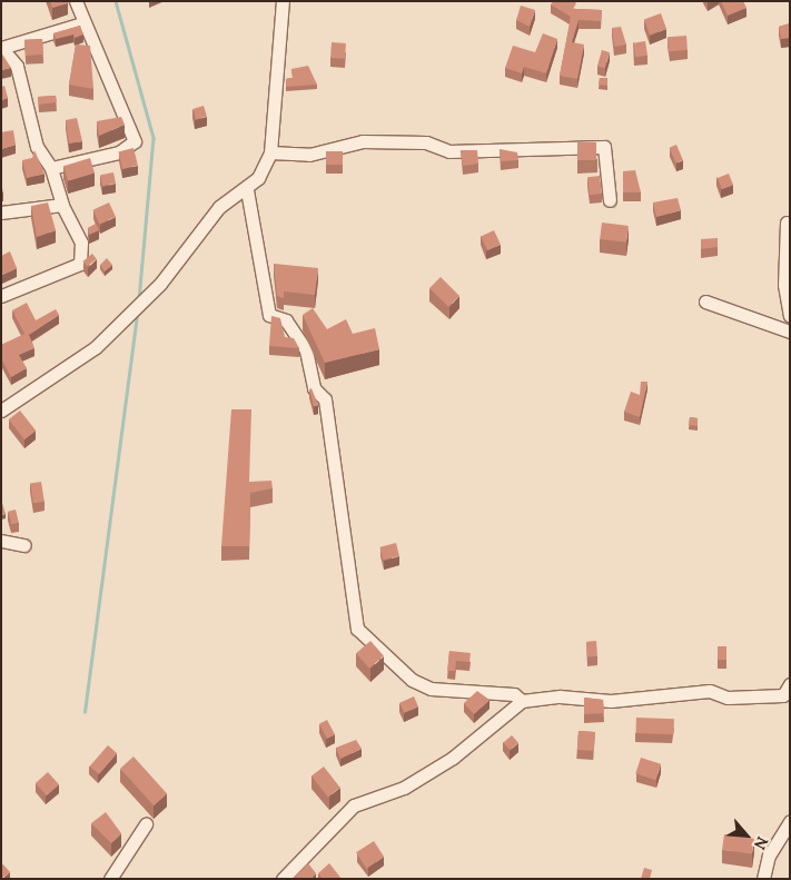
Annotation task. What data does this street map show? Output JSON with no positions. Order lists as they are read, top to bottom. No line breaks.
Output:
{"north":"bottom right"}
